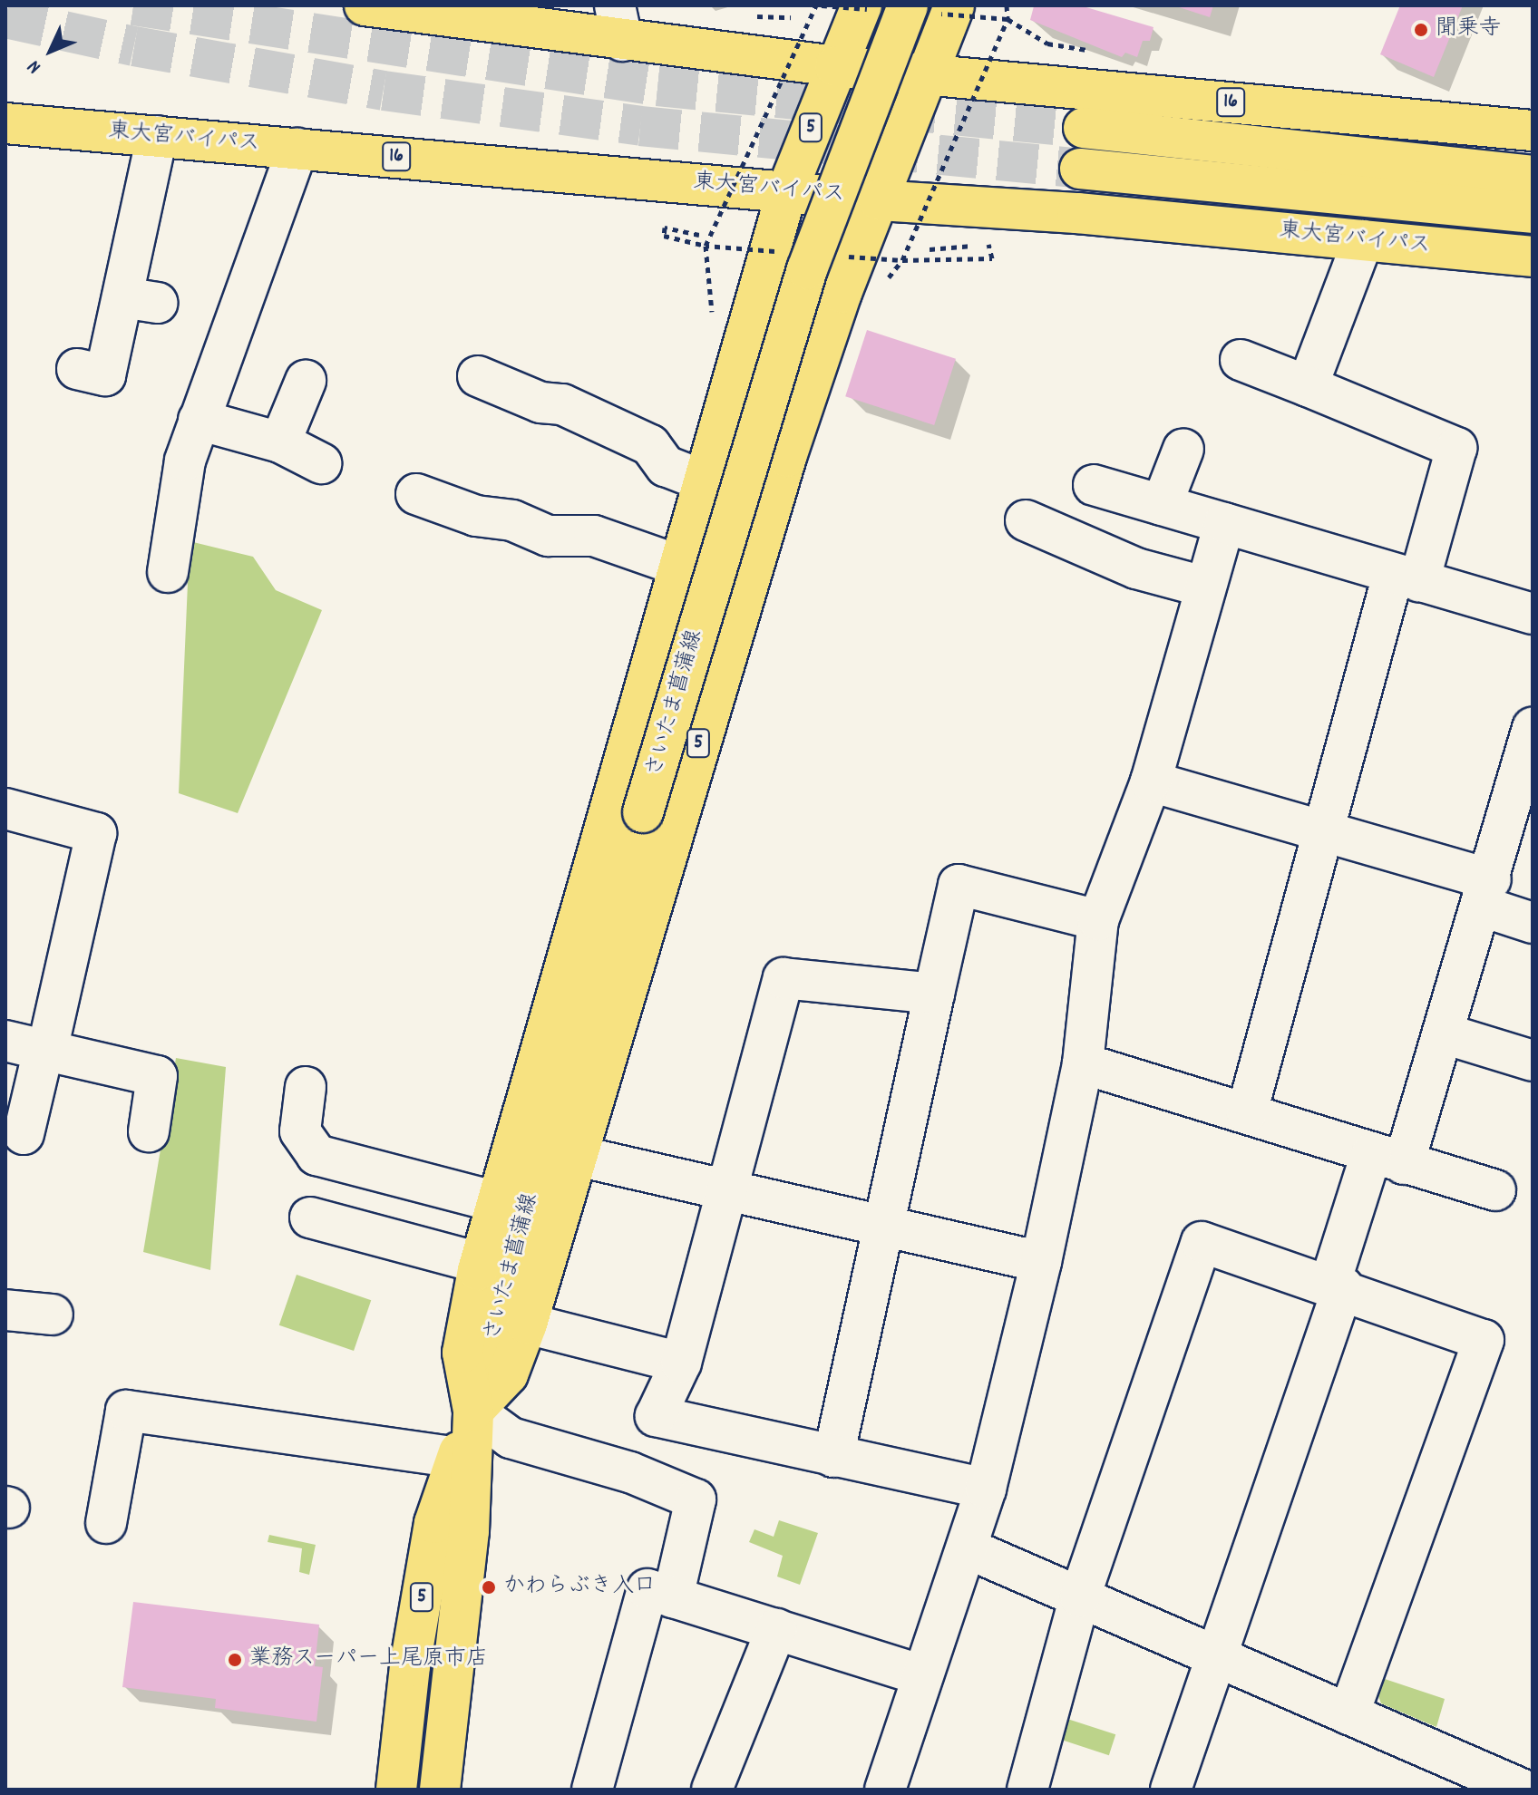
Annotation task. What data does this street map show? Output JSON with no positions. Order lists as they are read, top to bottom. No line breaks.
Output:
{"streets":{"main road":["16","5","東大宮バイパス","さいたま菖蒲線"]},"crossings":[["16","5"],["5","東大宮バイパス"],["5","さいたま菖蒲線"]],"places":["聞乗寺","かわらぶき入口","業務スーパー上尾原市店"],"north":"bottom left"}
